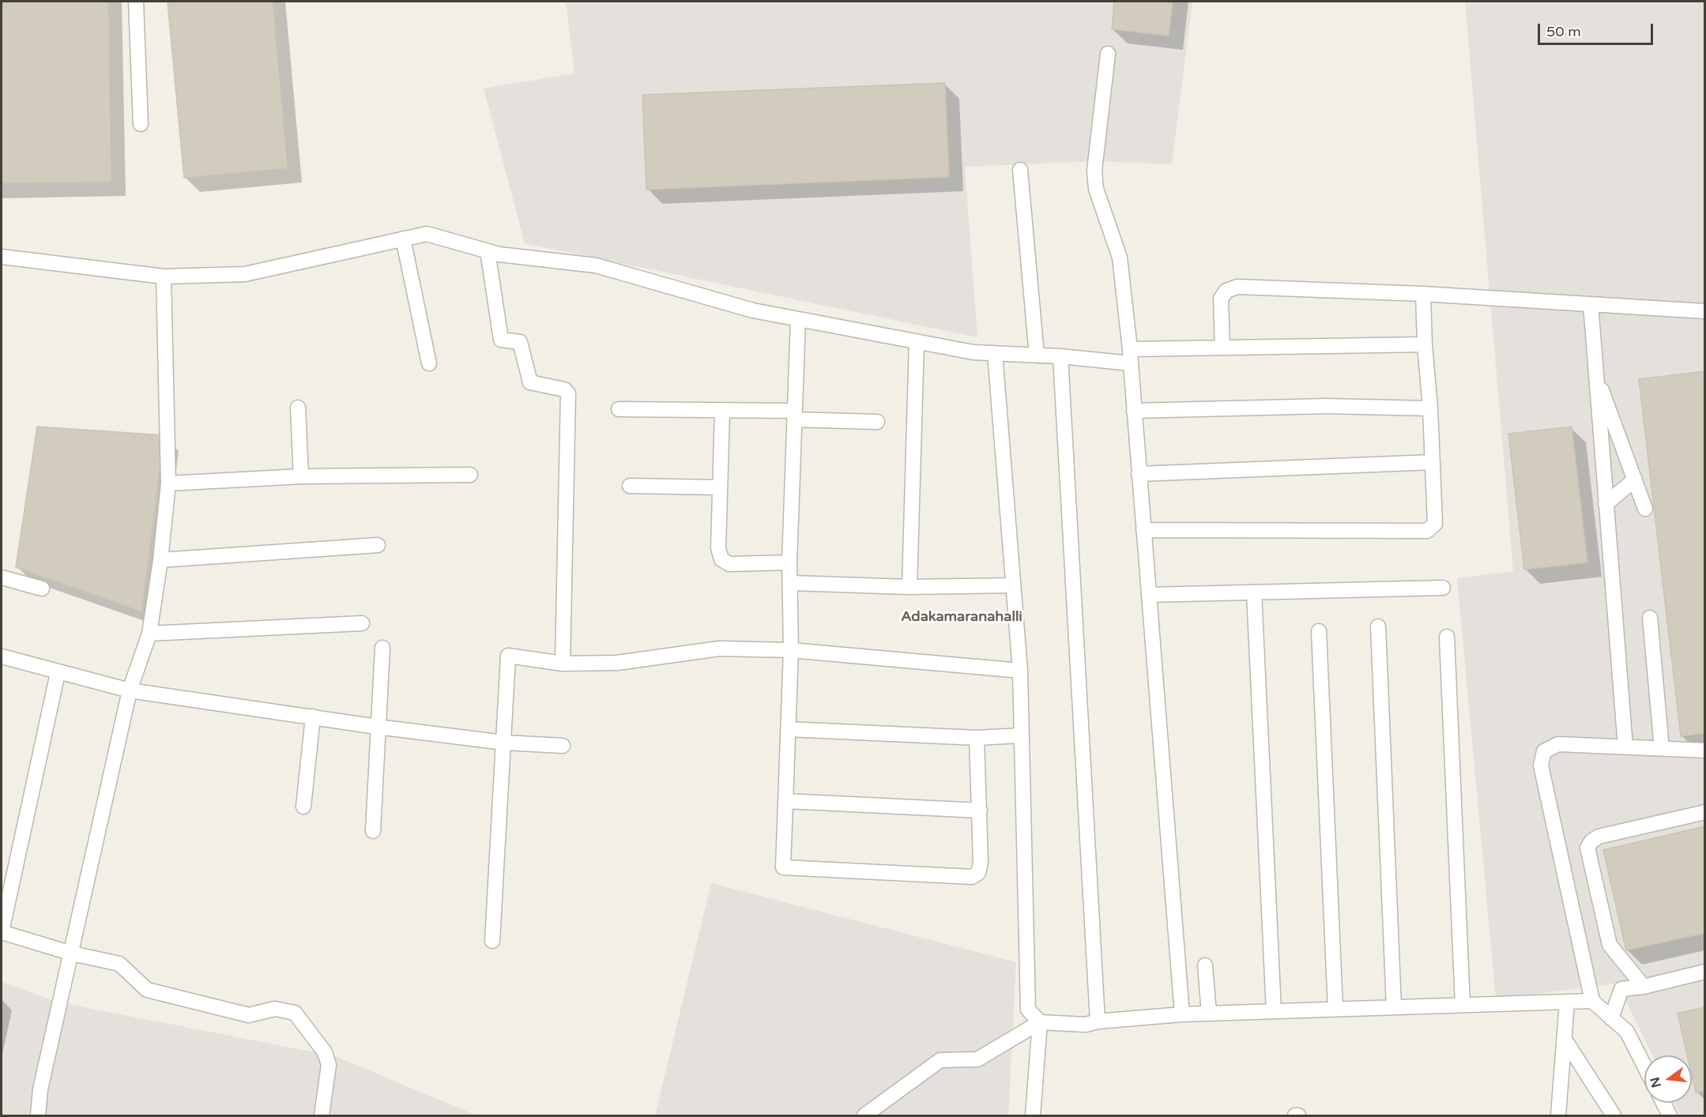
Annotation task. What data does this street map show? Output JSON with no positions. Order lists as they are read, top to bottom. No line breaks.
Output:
{"districts":["Adakamaranahalli"],"scale_bar":"50 m","north":"left"}
